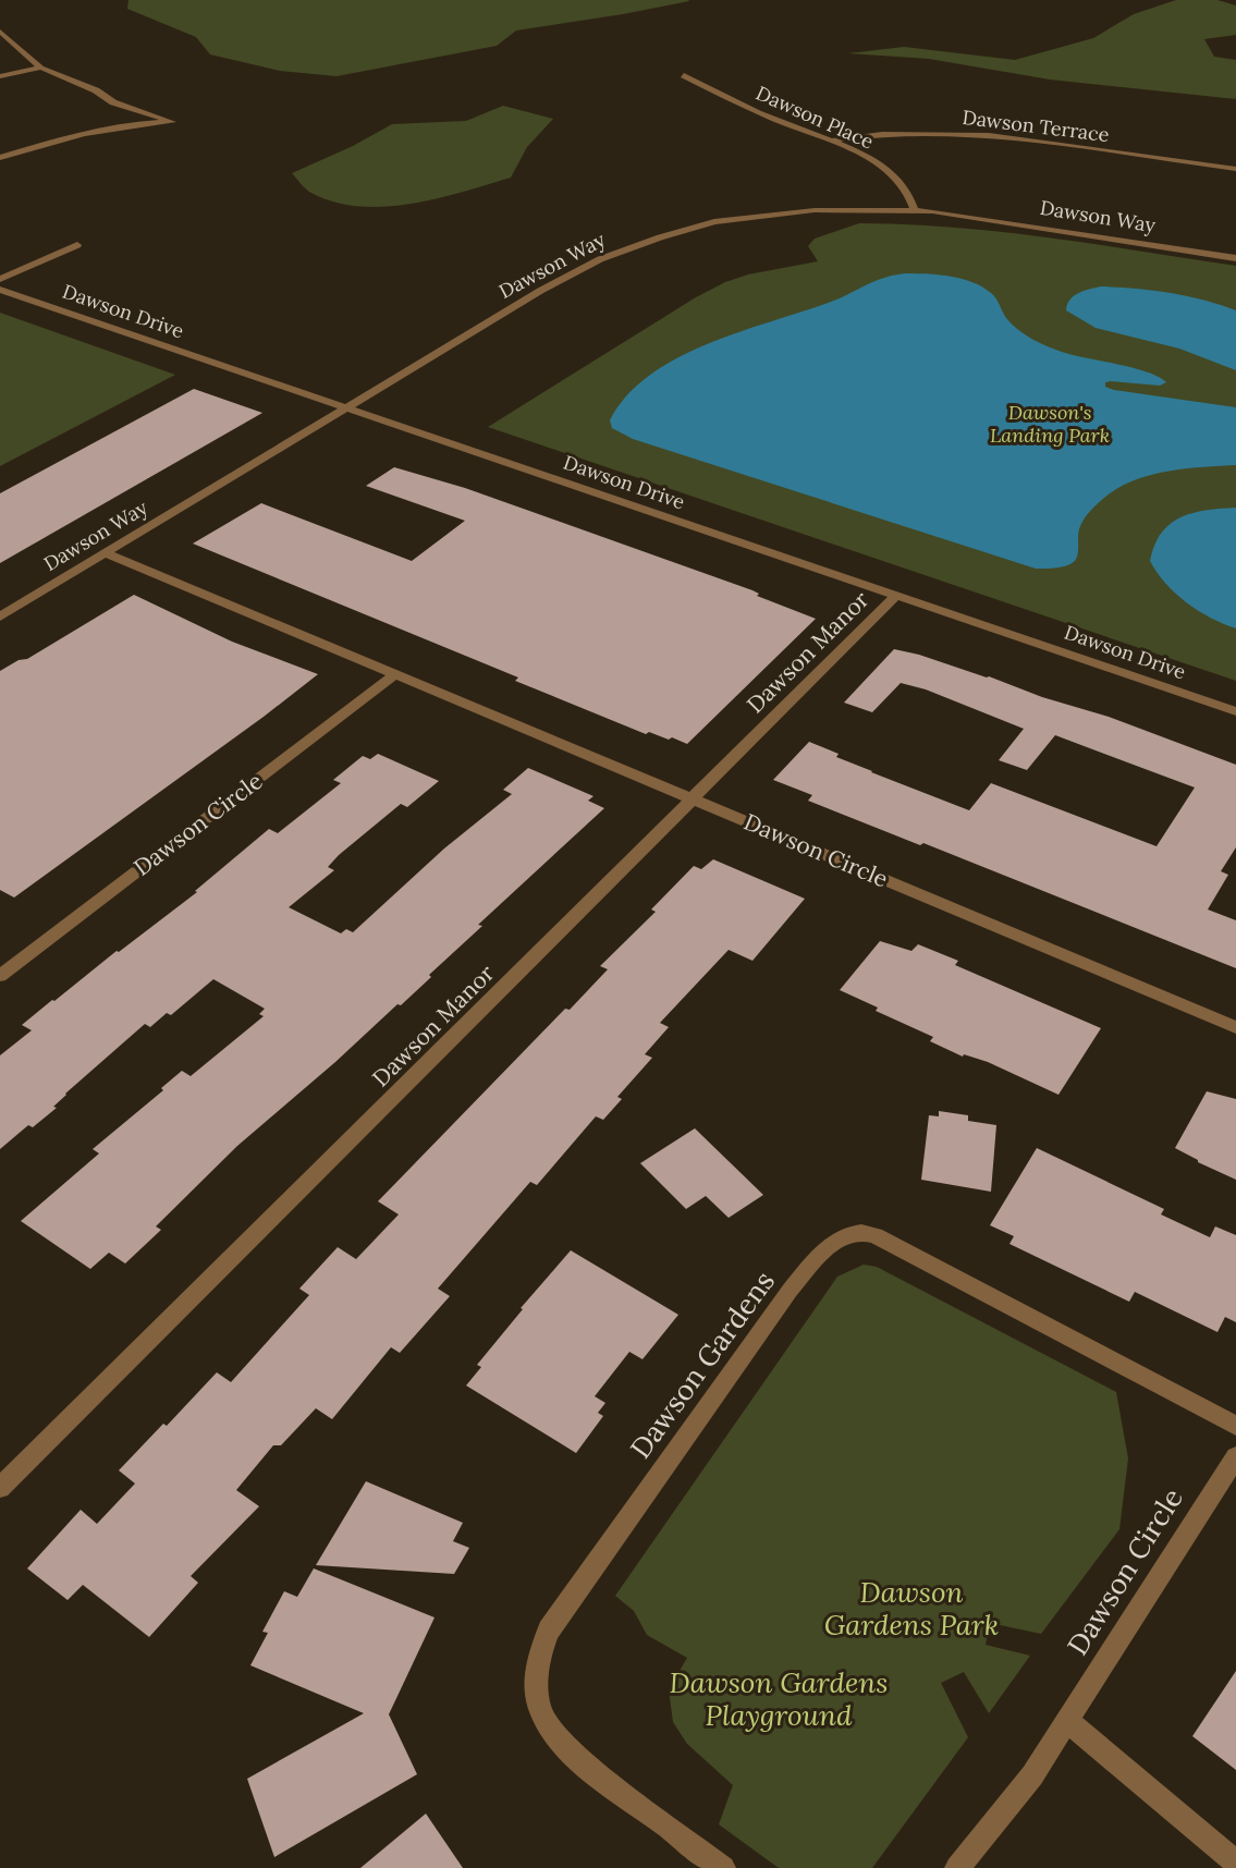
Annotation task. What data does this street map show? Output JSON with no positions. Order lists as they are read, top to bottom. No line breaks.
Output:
{"streets":{"street":["Dawson Place","Dawson Terrace","Dawson Way","Dawson Drive","Dawson Manor","Dawson Circle","Dawson Gardens"]},"crossings":[["Dawson Place","Dawson Terrace"],["Dawson Place","Dawson Way"],["Dawson Way","Dawson Drive"],["Dawson Way","Dawson Circle"],["Dawson Drive","Dawson Manor"],["Dawson Manor","Dawson Circle"]],"parks":["Dawson's Landing Park","Dawson Gardens Park","Dawson Gardens Playground"]}
